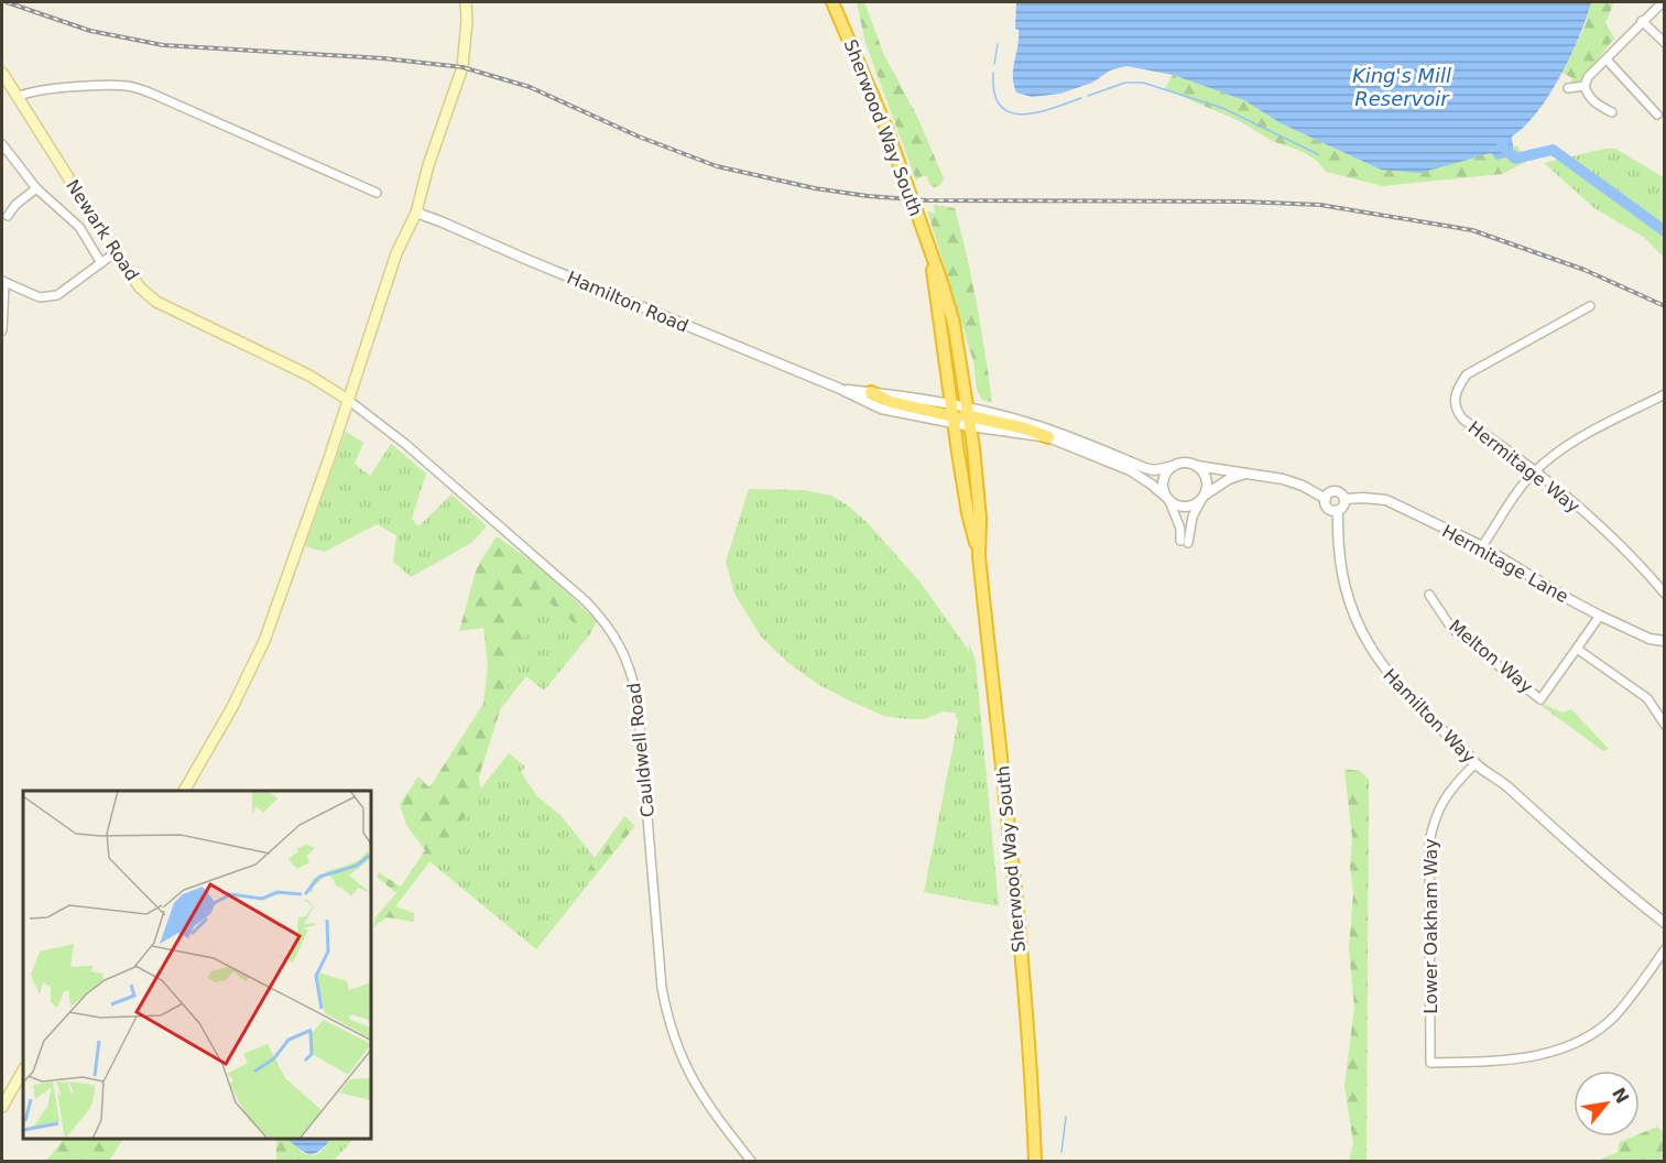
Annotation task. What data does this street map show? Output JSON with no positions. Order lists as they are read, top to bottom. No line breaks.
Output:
{"streets":{"highway":["Sherwood Way South"],"main road":["Newark Road"],"street":["Hamilton Road","Hermitage Way","Hermitage Lane","Melton Way","Hamilton Way","Cauldwell Road","Lower Oakham Way"]},"crossings":[["Sherwood Way South","Hamilton Road"],["Newark Road","Cauldwell Road"],["Hamilton Road","Hermitage Lane"],["Hamilton Road","Hamilton Way"],["Hermitage Lane","Melton Way"],["Hermitage Lane","Hamilton Way"],["Hamilton Way","Lower Oakham Way"]],"water":["King's Mill Reservoir"],"north":"top right"}
